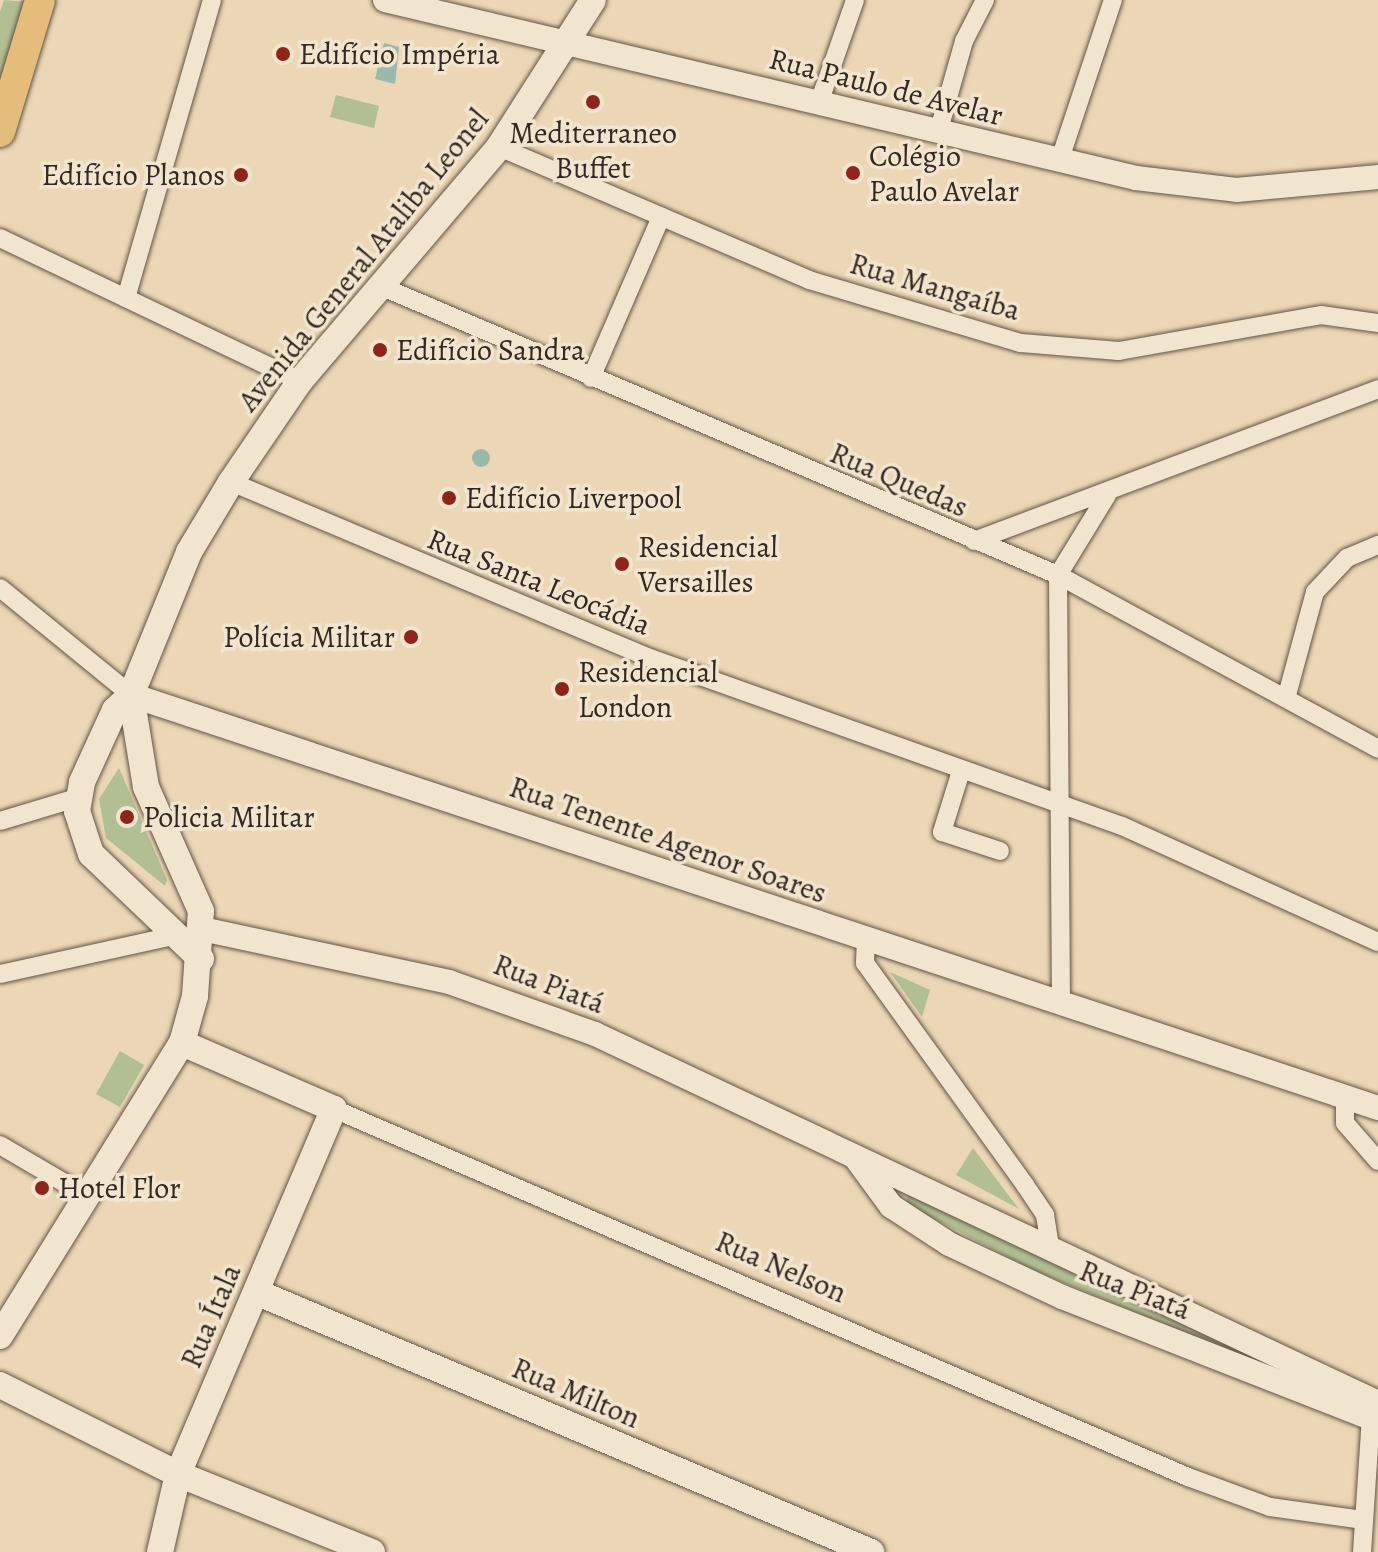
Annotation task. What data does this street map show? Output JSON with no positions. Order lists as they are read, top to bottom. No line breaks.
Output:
{"streets":{"main road":["Avenida General Ataliba Leonel","Rua Nelson","Rua Ítala","Rua Milton"],"street":["Rua Paulo de Avelar","Rua Mangaíba","Rua Quedas","Rua Santa Leocádia","Rua Tenente Agenor Soares","Rua Piatá"]},"crossings":[["Rua Paulo de Avelar","Avenida General Ataliba Leonel"],["Avenida General Ataliba Leonel","Rua Mangaíba"],["Avenida General Ataliba Leonel","Rua Quedas"],["Avenida General Ataliba Leonel","Rua Santa Leocádia"],["Avenida General Ataliba Leonel","Rua Tenente Agenor Soares"],["Avenida General Ataliba Leonel","Rua Piatá"],["Avenida General Ataliba Leonel","Rua Nelson"],["Rua Nelson","Rua Ítala"],["Rua Ítala","Rua Milton"]],"places":["Edifício Impéria","Mediterraneo Buffet","Colégio Paulo Avelar","Edifício Planos","Edifício Sandra","Edifício Liverpool","Residencial Versailles","Polícia Militar","Residencial London","Policia Militar","Hotel Flor"]}
